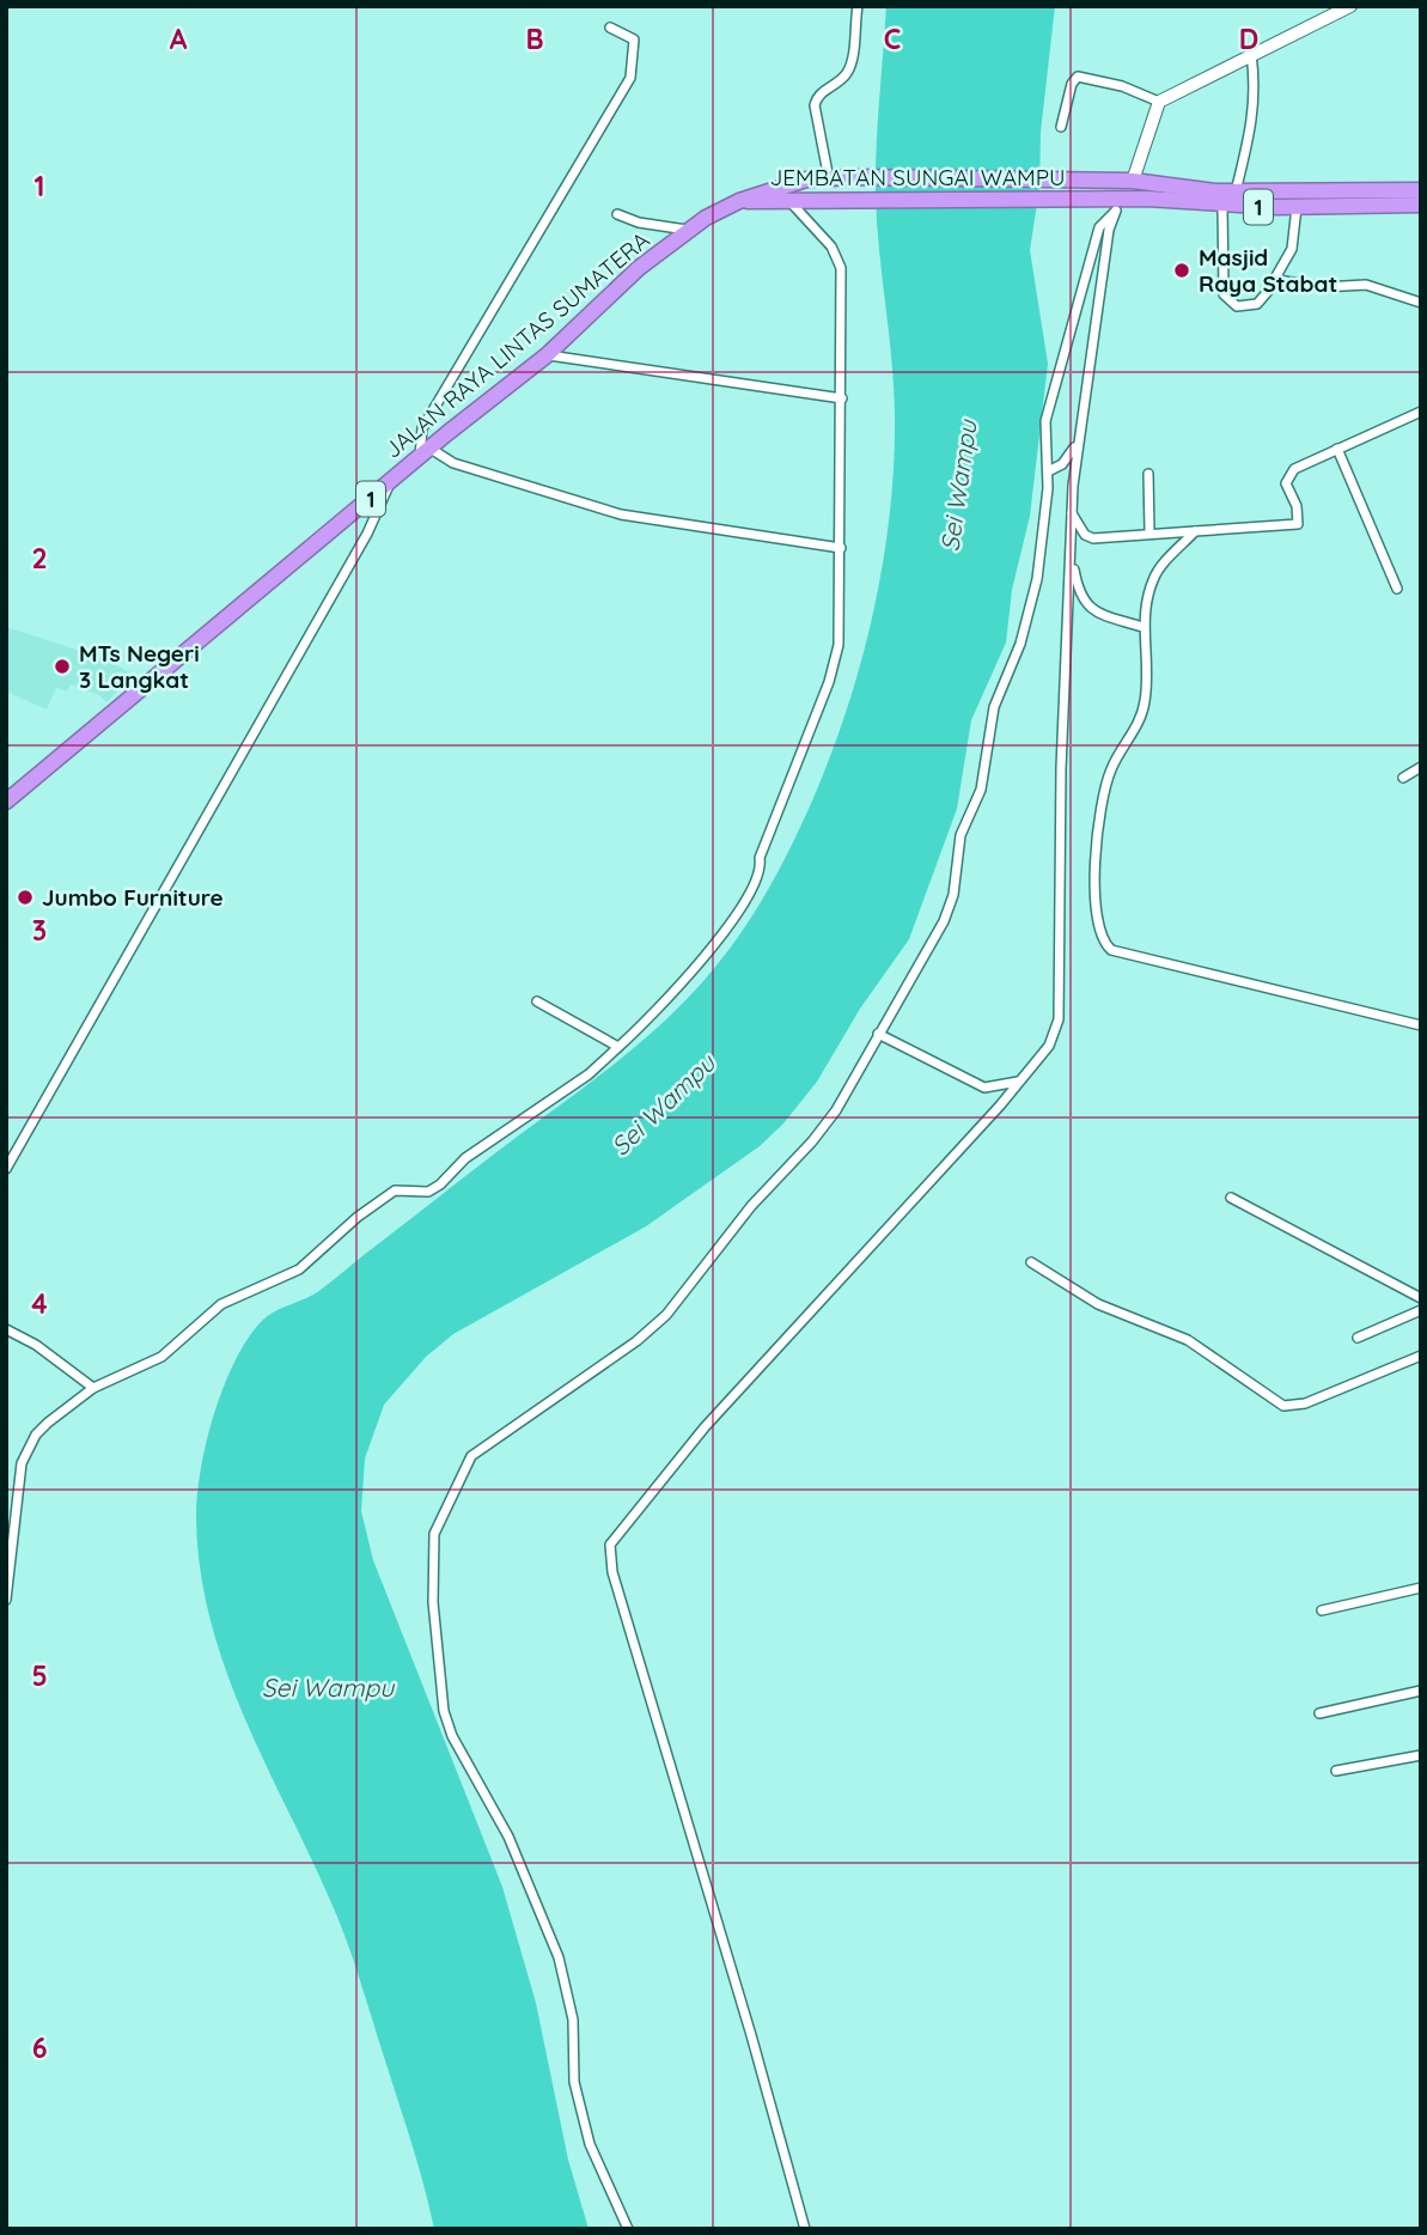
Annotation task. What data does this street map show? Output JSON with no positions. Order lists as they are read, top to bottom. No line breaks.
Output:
{"streets":{"highway":["JEMBATAN SUNGAI WAMPU","1","JALAN RAYA LINTAS SUMATERA"]},"crossings":[["JEMBATAN SUNGAI WAMPU","1"],["JEMBATAN SUNGAI WAMPU","JALAN RAYA LINTAS SUMATERA"]],"water":["Sei Wampu"],"places":["Masjid Raya Stabat","MTs Negeri 3 Langkat","Jumbo Furniture"],"grid":{"columns":["A","B","C","D"],"rows":["1","2","3","4","5","6"]}}
